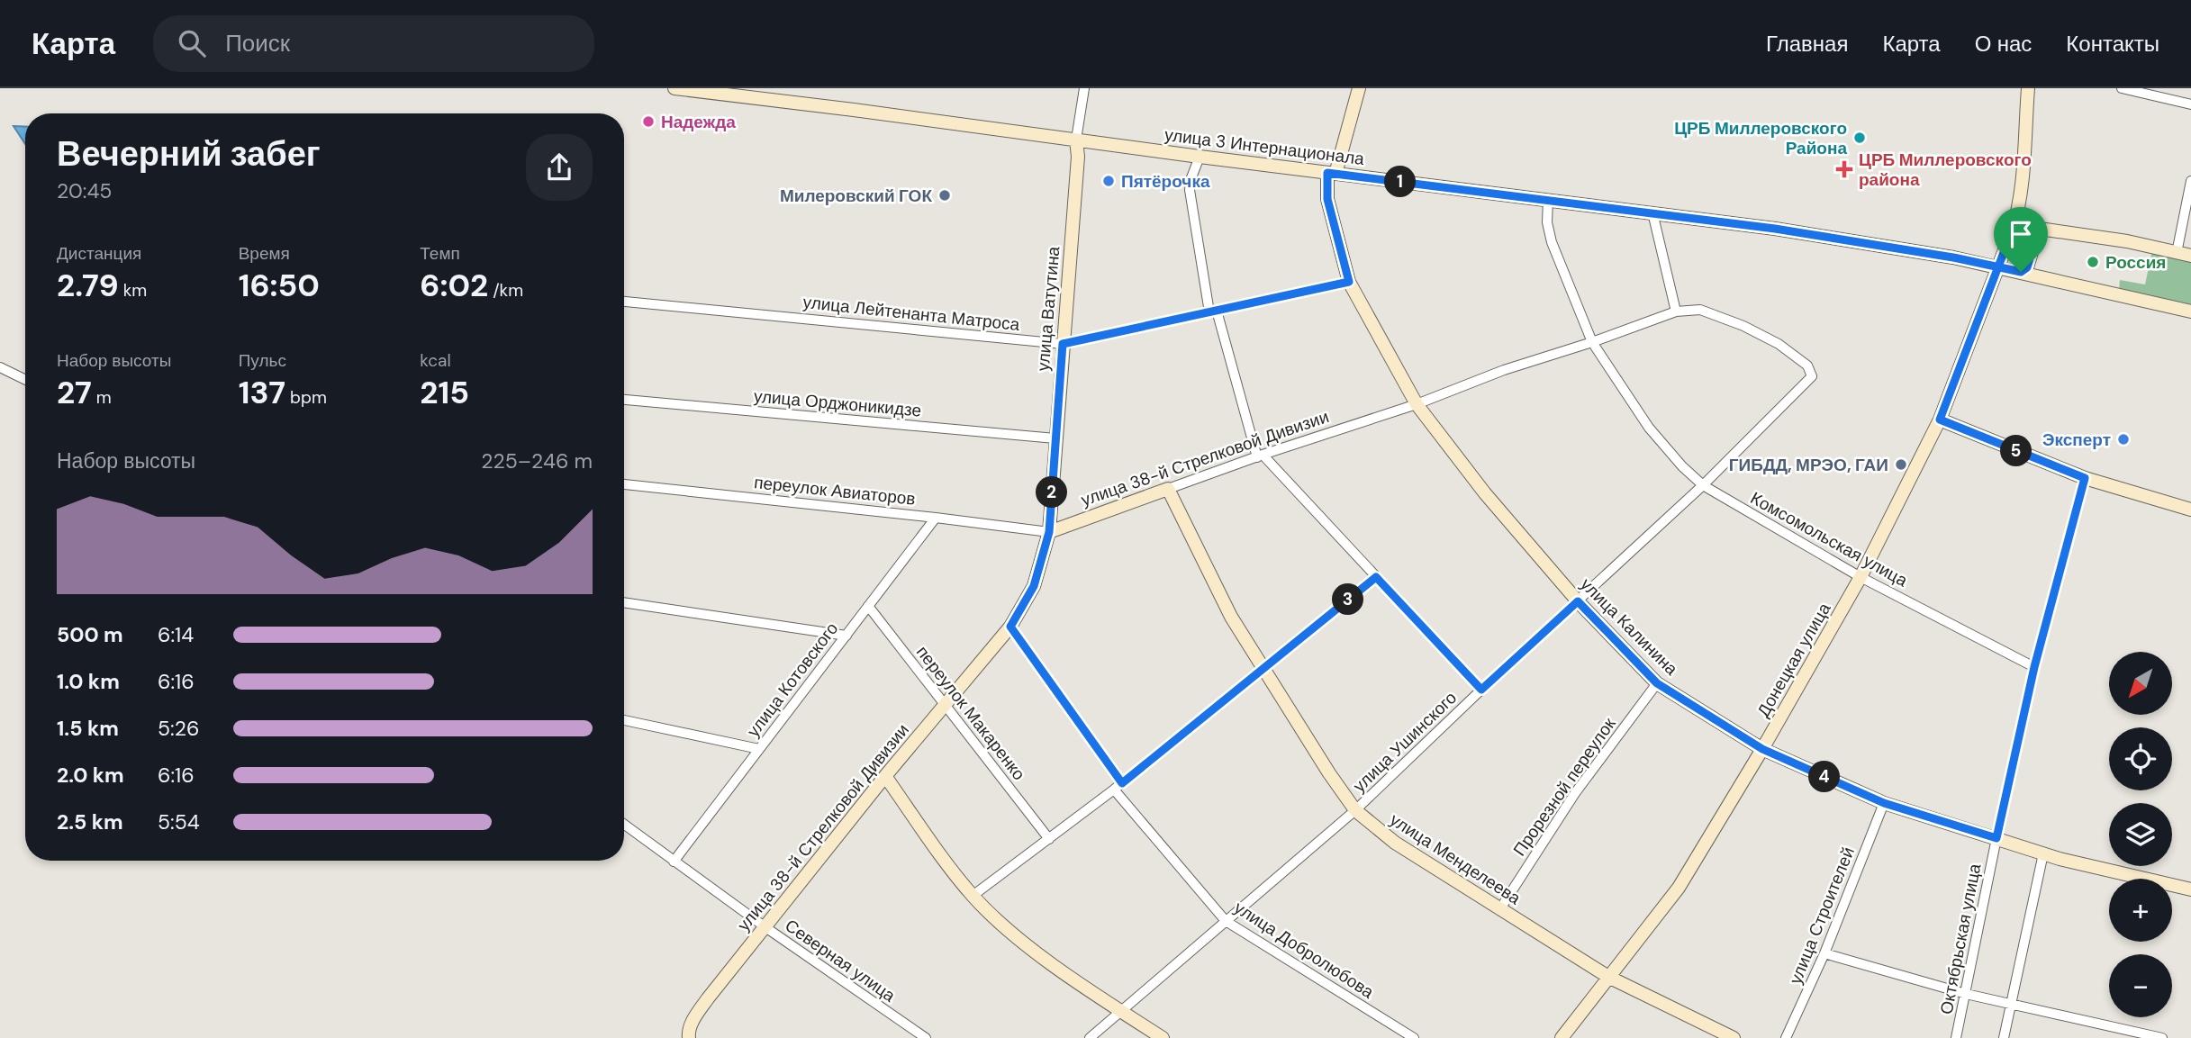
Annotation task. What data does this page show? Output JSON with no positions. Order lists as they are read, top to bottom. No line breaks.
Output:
{"streets":{"street":["улица 3 Интернационала","улица Ватутина","улица Лейтенанта Матроса","улица Орджоникидзе","улица 38-й Стрелковой Дивизии","переулок Авиаторов","Комсомольская улица","улица Калинина","Донецкая улица","улица Котовского","переулок Макаренко","улица Ушинского","Прорезной переулок","улица Менделеева","улица Строителей","Октябрьская улица","улица Добролюбова","Северная улица"]},"crossings":[["улица 3 Интернационала","улица Ватутина"],["улица 3 Интернационала","Комсомольская улица"],["улица 3 Интернационала","улица Калинина"],["улица 3 Интернационала","Донецкая улица"],["улица Ватутина","улица Лейтенанта Матроса"],["улица Ватутина","улица Орджоникидзе"],["улица Ватутина","улица 38-й Стрелковой Дивизии"],["улица Ватутина","переулок Авиаторов"],["улица Лейтенанта Матроса","улица Калинина"],["улица 38-й Стрелковой Дивизии","переулок Авиаторов"],["улица 38-й Стрелковой Дивизии","Комсомольская улица"],["улица 38-й Стрелковой Дивизии","улица Калинина"],["улица 38-й Стрелковой Дивизии","переулок Макаренко"],["улица 38-й Стрелковой Дивизии","улица Ушинского"],["улица 38-й Стрелковой Дивизии","улица Менделеева"],["улица 38-й Стрелковой Дивизии","улица Добролюбова"],["улица 38-й Стрелковой Дивизии","Северная улица"],["переулок Авиаторов","улица Котовского"],["Комсомольская улица","Донецкая улица"],["Комсомольская улица","улица Ушинского"],["Комсомольская улица","Октябрьская улица"],["улица Калинина","Донецкая улица"],["улица Калинина","улица Ушинского"],["улица Калинина","Прорезной переулок"],["улица Калинина","улица Строителей"],["улица Калинина","Октябрьская улица"],["Донецкая улица","улица Менделеева"],["улица Котовского","переулок Макаренко"],["улица Котовского","Северная улица"],["улица Ушинского","улица Менделеева"],["улица Ушинского","улица Добролюбова"],["Прорезной переулок","улица Менделеева"]],"places":{"other":["Надежда","ЦРБ Миллеровского Района","Пятёрочка","Милеровский ГОК","Россия","Эксперт","ГИБДД, МРЭО, ГАИ"],"health":["ЦРБ Миллеровского района"]},"north":"bottom left","page":{"header":"Карта","search":"Поиск","nav":["Главная","Карта","О нас","Контакты"],"heading":["Вечерний забег","20:45"],"pins":["1","5","2","3","4"],"stats":[["Дистанция","2.79 km"],["Время","16:50"],["Темп","6:02 /km"],["Набор высоты","27 m"],["Пульс","137 bpm"],["kcal","215"]],"chart":["Набор высоты","225–246 m"],"list":[{"name":"500 m","note":"6:14"},{"name":"1.0 km","note":"6:16"},{"name":"1.5 km","note":"5:26"},{"name":"2.0 km","note":"6:16"},{"name":"2.5 km","note":"5:54"}],"map_buttons":["+","−"]}}
